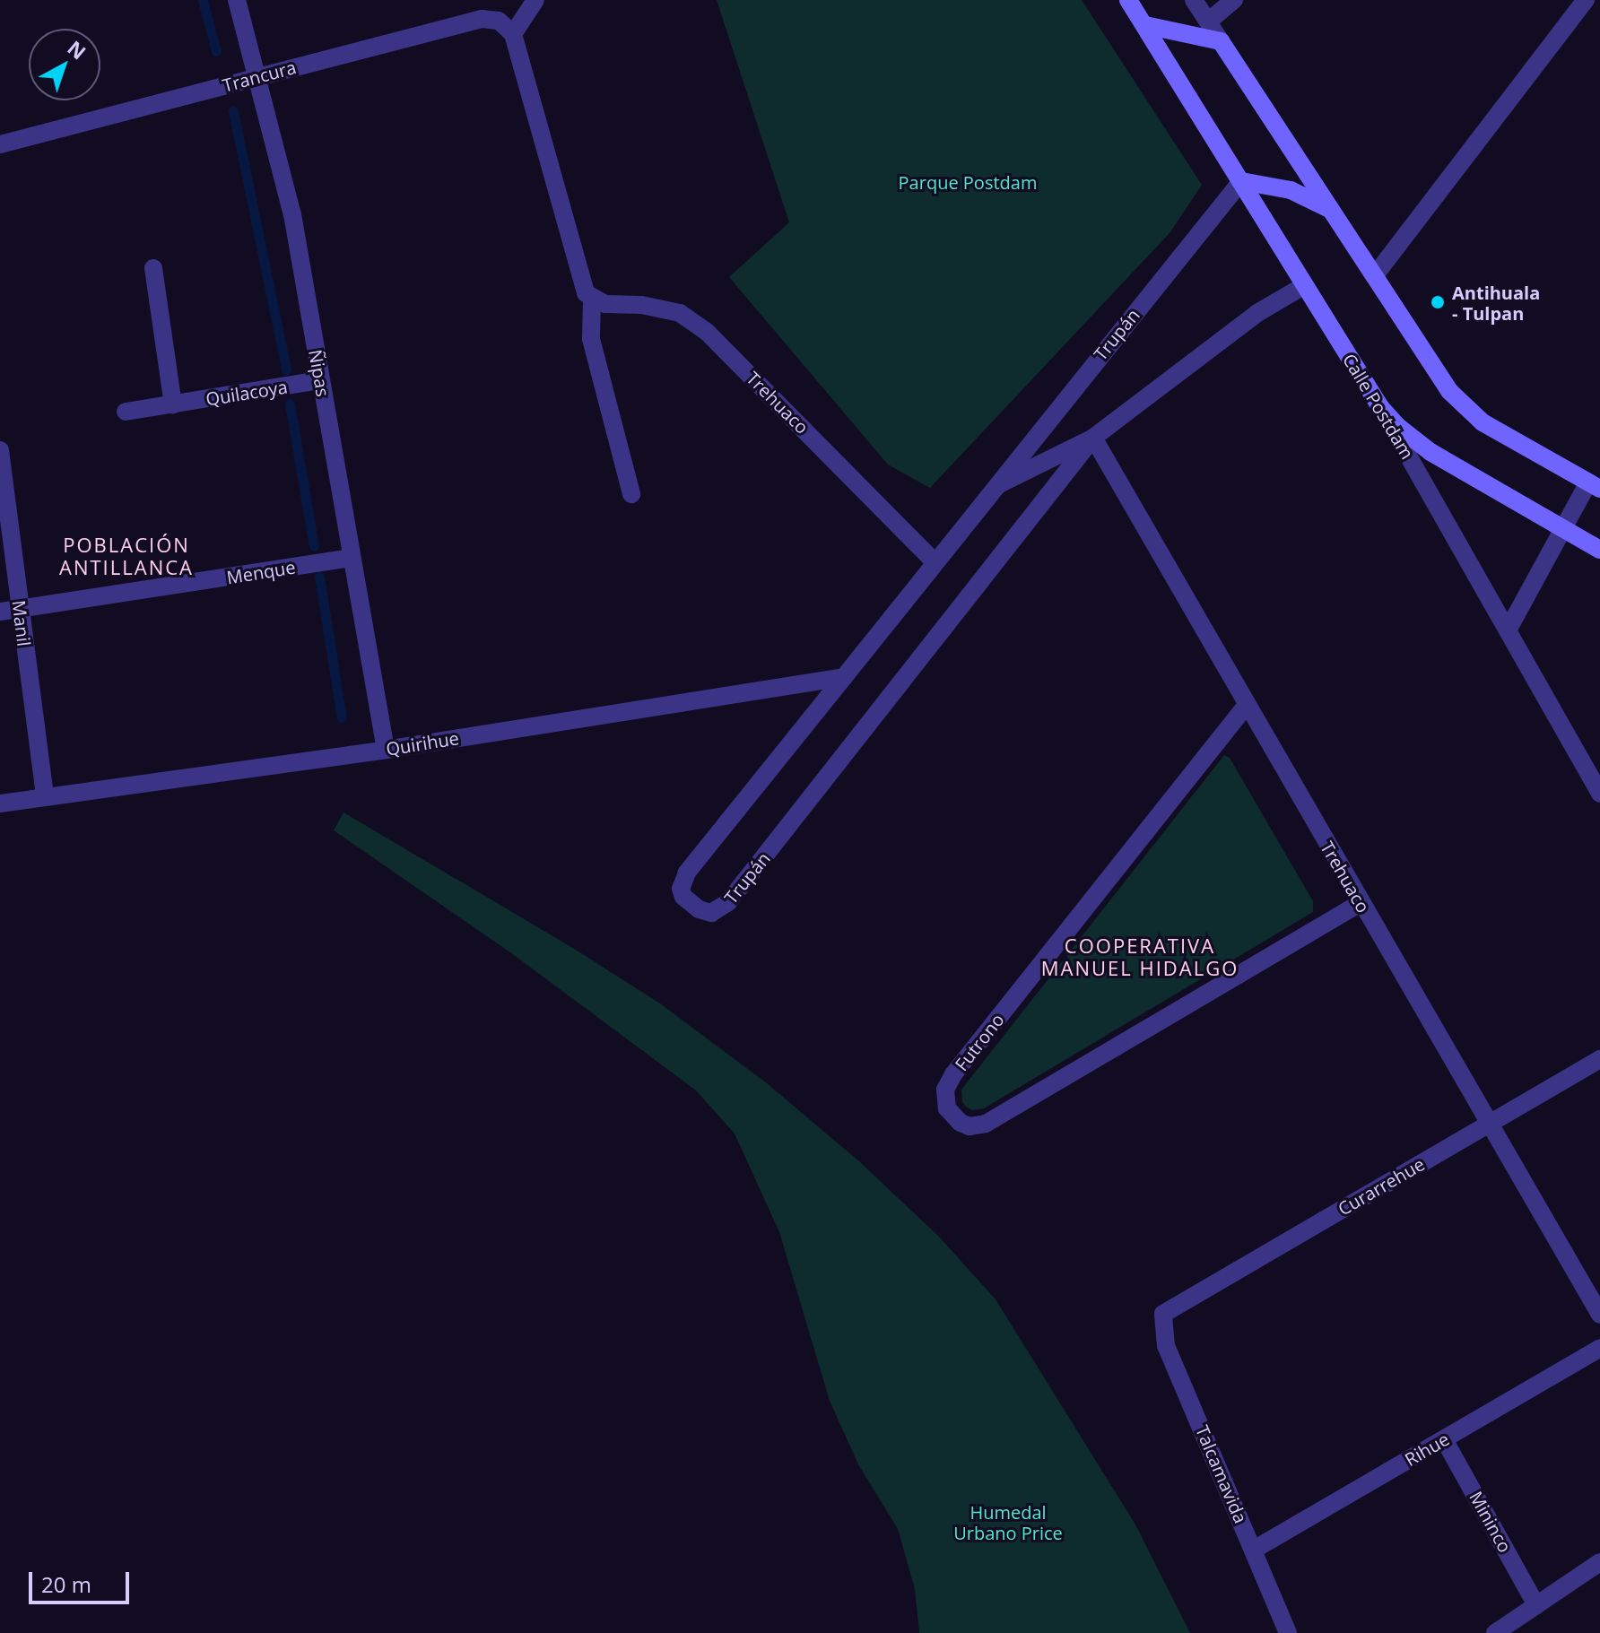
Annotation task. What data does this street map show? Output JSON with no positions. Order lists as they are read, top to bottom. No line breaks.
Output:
{"streets":{"main road":["Calle Postdam"],"street":["Trancura","Trupán","Ñipas","Quilacoya","Trehuaco","Menque","Manil","Quirihue","Futrono","Curarrehue","Rihue","Talcamavida","Mininco"]},"crossings":[["Trancura","Ñipas"],["Trupán","Trehuaco"],["Trupán","Calle Postdam"],["Trupán","Quirihue"],["Ñipas","Quilacoya"],["Ñipas","Menque"],["Ñipas","Quirihue"],["Trehuaco","Futrono"],["Trehuaco","Curarrehue"],["Menque","Manil"],["Manil","Quirihue"],["Curarrehue","Talcamavida"],["Rihue","Talcamavida"],["Rihue","Mininco"]],"districts":["POBLACIÓN ANTILLANCA","COOPERATIVA MANUEL HIDALGO"],"parks":["Parque Postdam","Humedal Urbano Price"],"places":["Antihuala - Tulpan"],"scale_bar":"20 m","north":"top right"}
